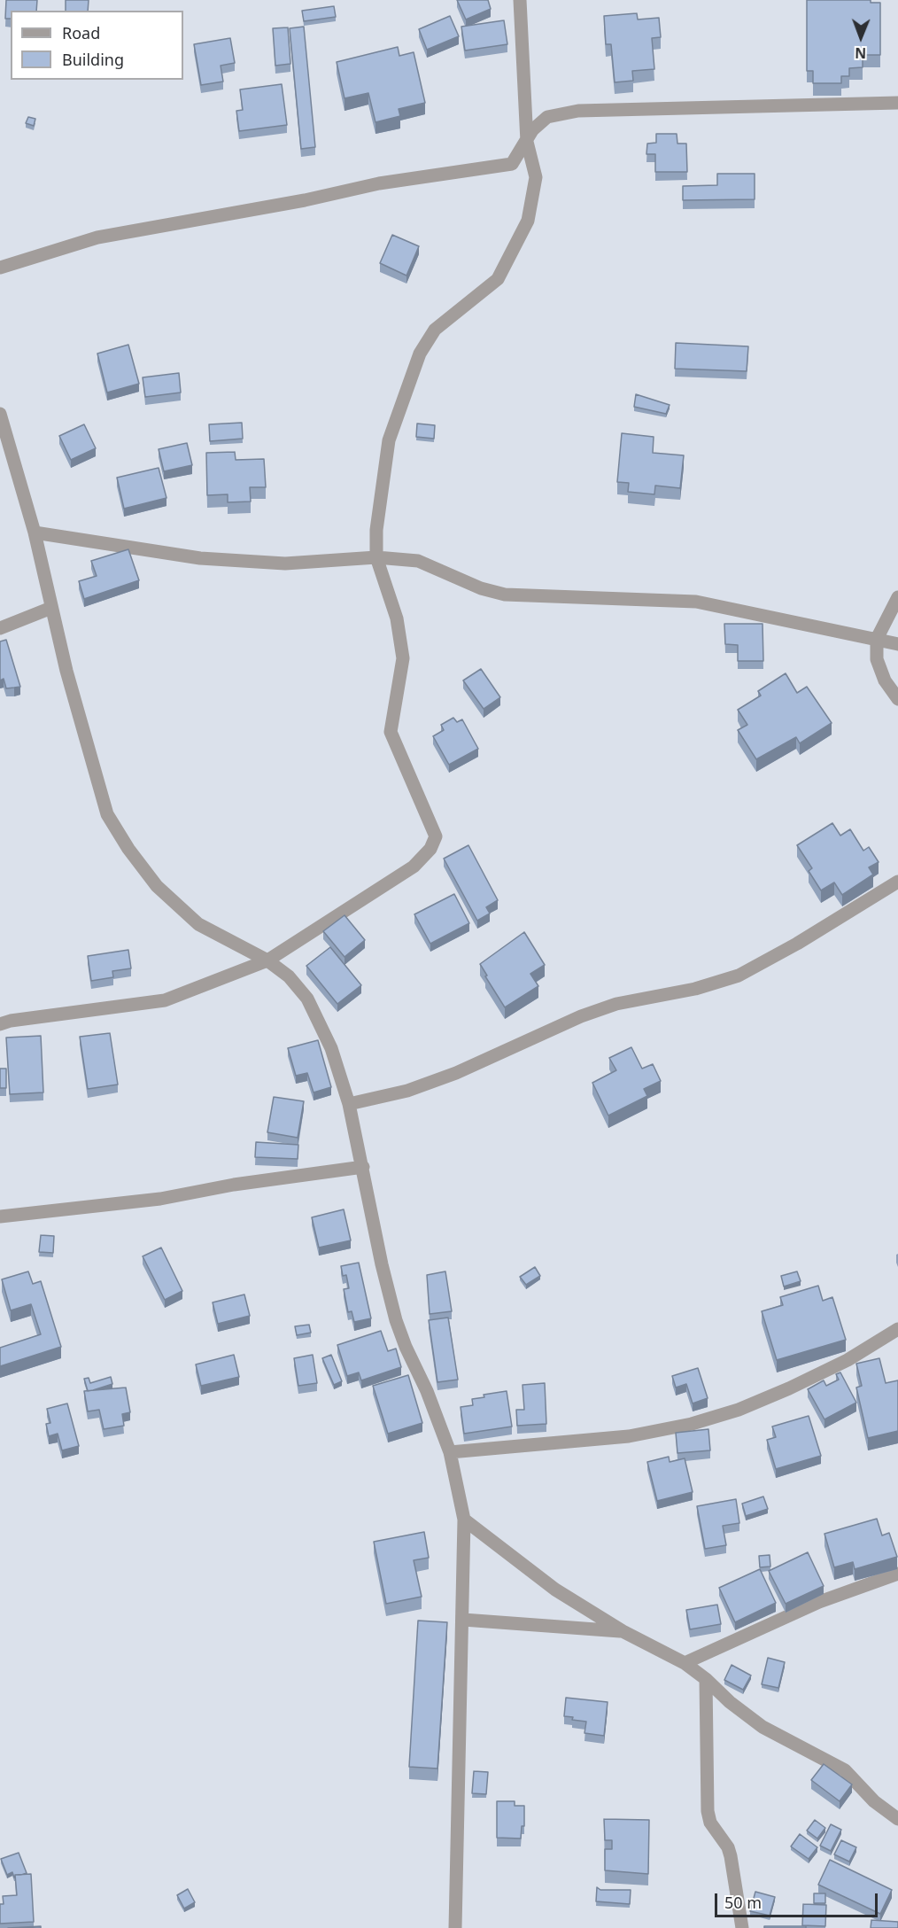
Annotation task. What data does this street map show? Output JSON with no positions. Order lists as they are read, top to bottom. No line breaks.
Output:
{"legend":["Road","Building"],"scale_bar":"50 m","north":"bottom"}
